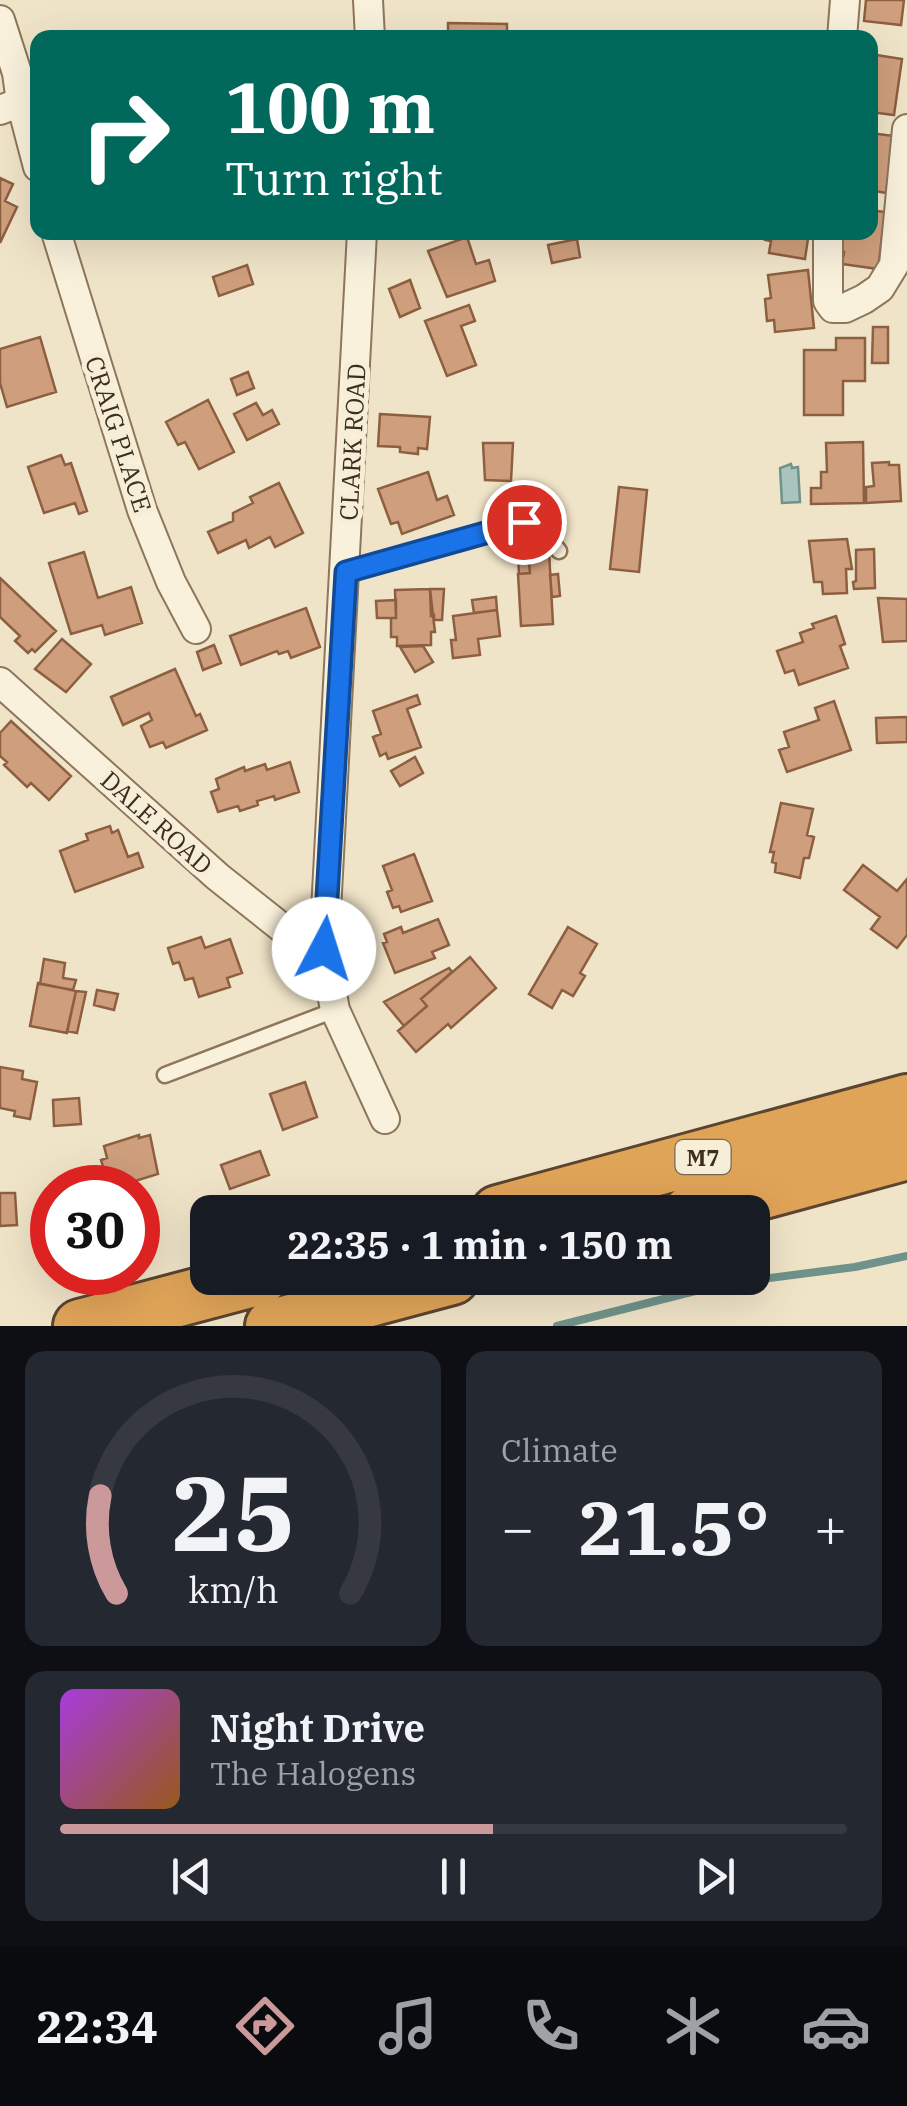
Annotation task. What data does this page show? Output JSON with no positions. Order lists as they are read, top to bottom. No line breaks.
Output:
{"streets":{"highway":["M7"],"street":["CRAIG PLACE","CLARK ROAD","DALE ROAD"]},"crossings":[["CLARK ROAD","DALE ROAD"]],"page":{"turn":["100 m","Turn right"],"limit":"30","trip":"22:35 · 1 min · 150 m","tile":"Climate","heat":["−","21.5°","+"],"song":["Night Drive","The Halogens"],"tabs":"22:34","gauge":["25","km/h"]}}
